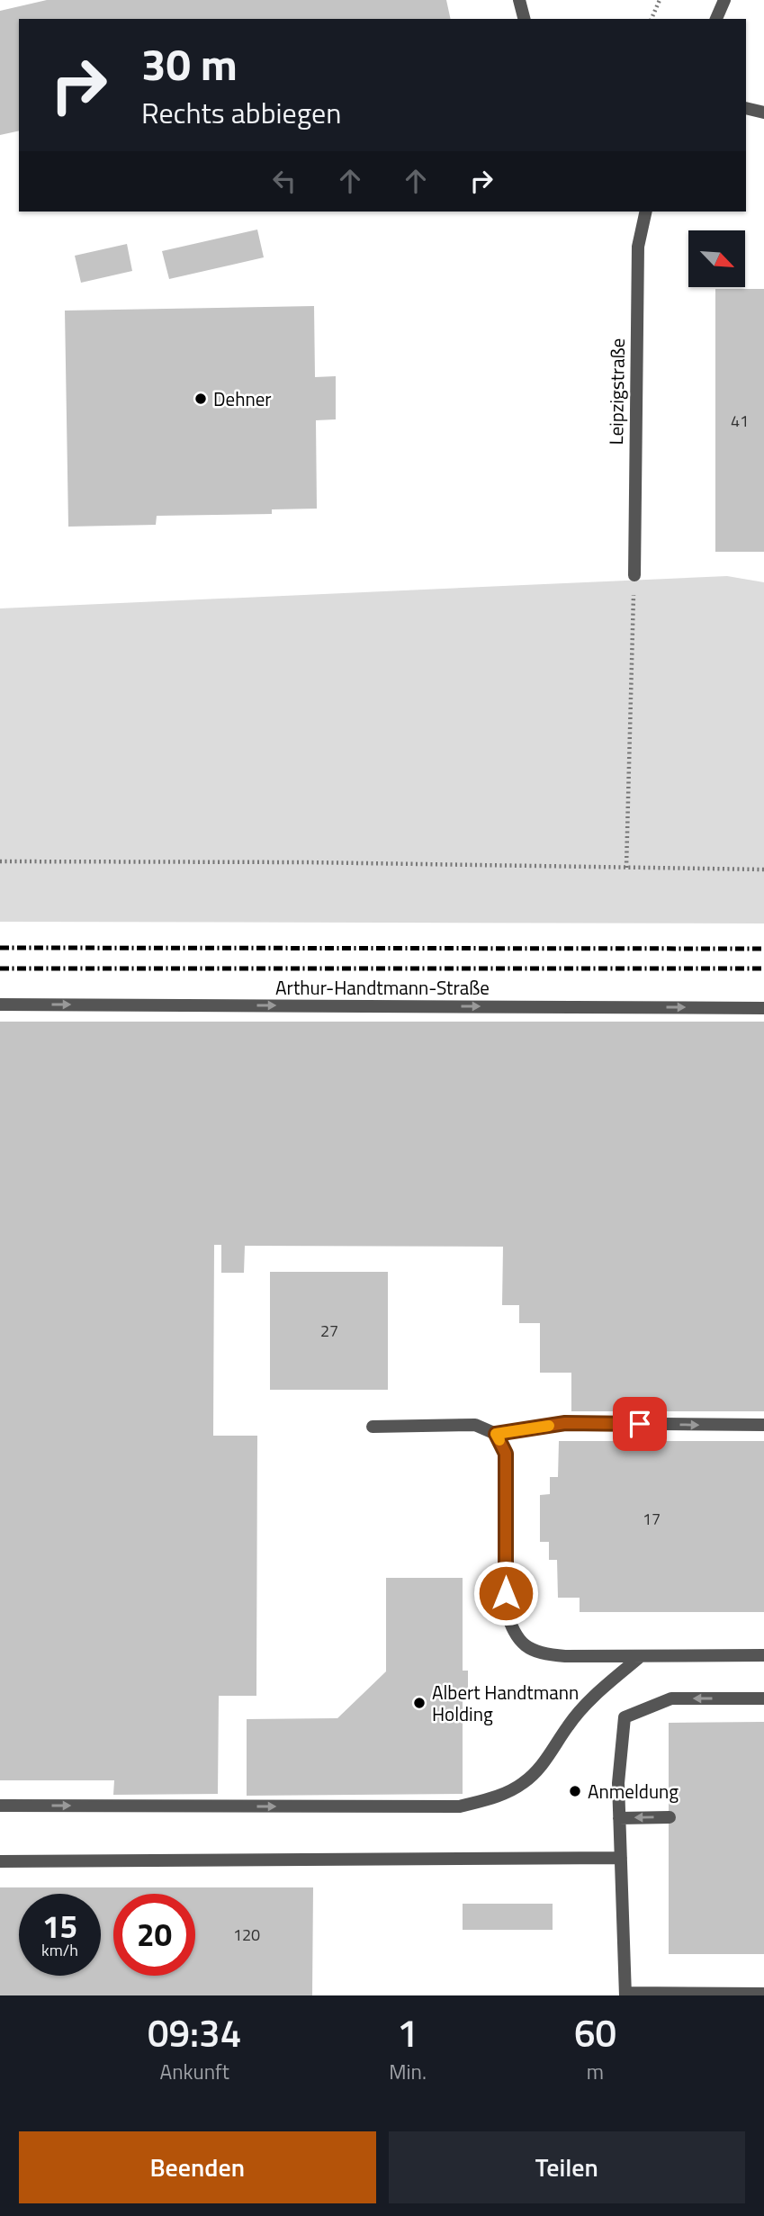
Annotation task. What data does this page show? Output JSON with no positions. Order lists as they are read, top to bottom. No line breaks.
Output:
{"streets":{"street":["Leipzigstraße","Arthur-Handtmann-Straße"]},"one_way":["Arthur-Handtmann-Straße"],"places":["Dehner","Albert Handtmann Holding","Anmeldung"],"house_numbers":["41","27","17","120"],"north":"bottom right","page":{"turn":["30 m","Rechts abbiegen"],"speed":"15 km/h","limit":"20","eta":["09:34","Ankunft","1","Min.","60","m"],"buttons":["Beenden","Teilen"]}}
